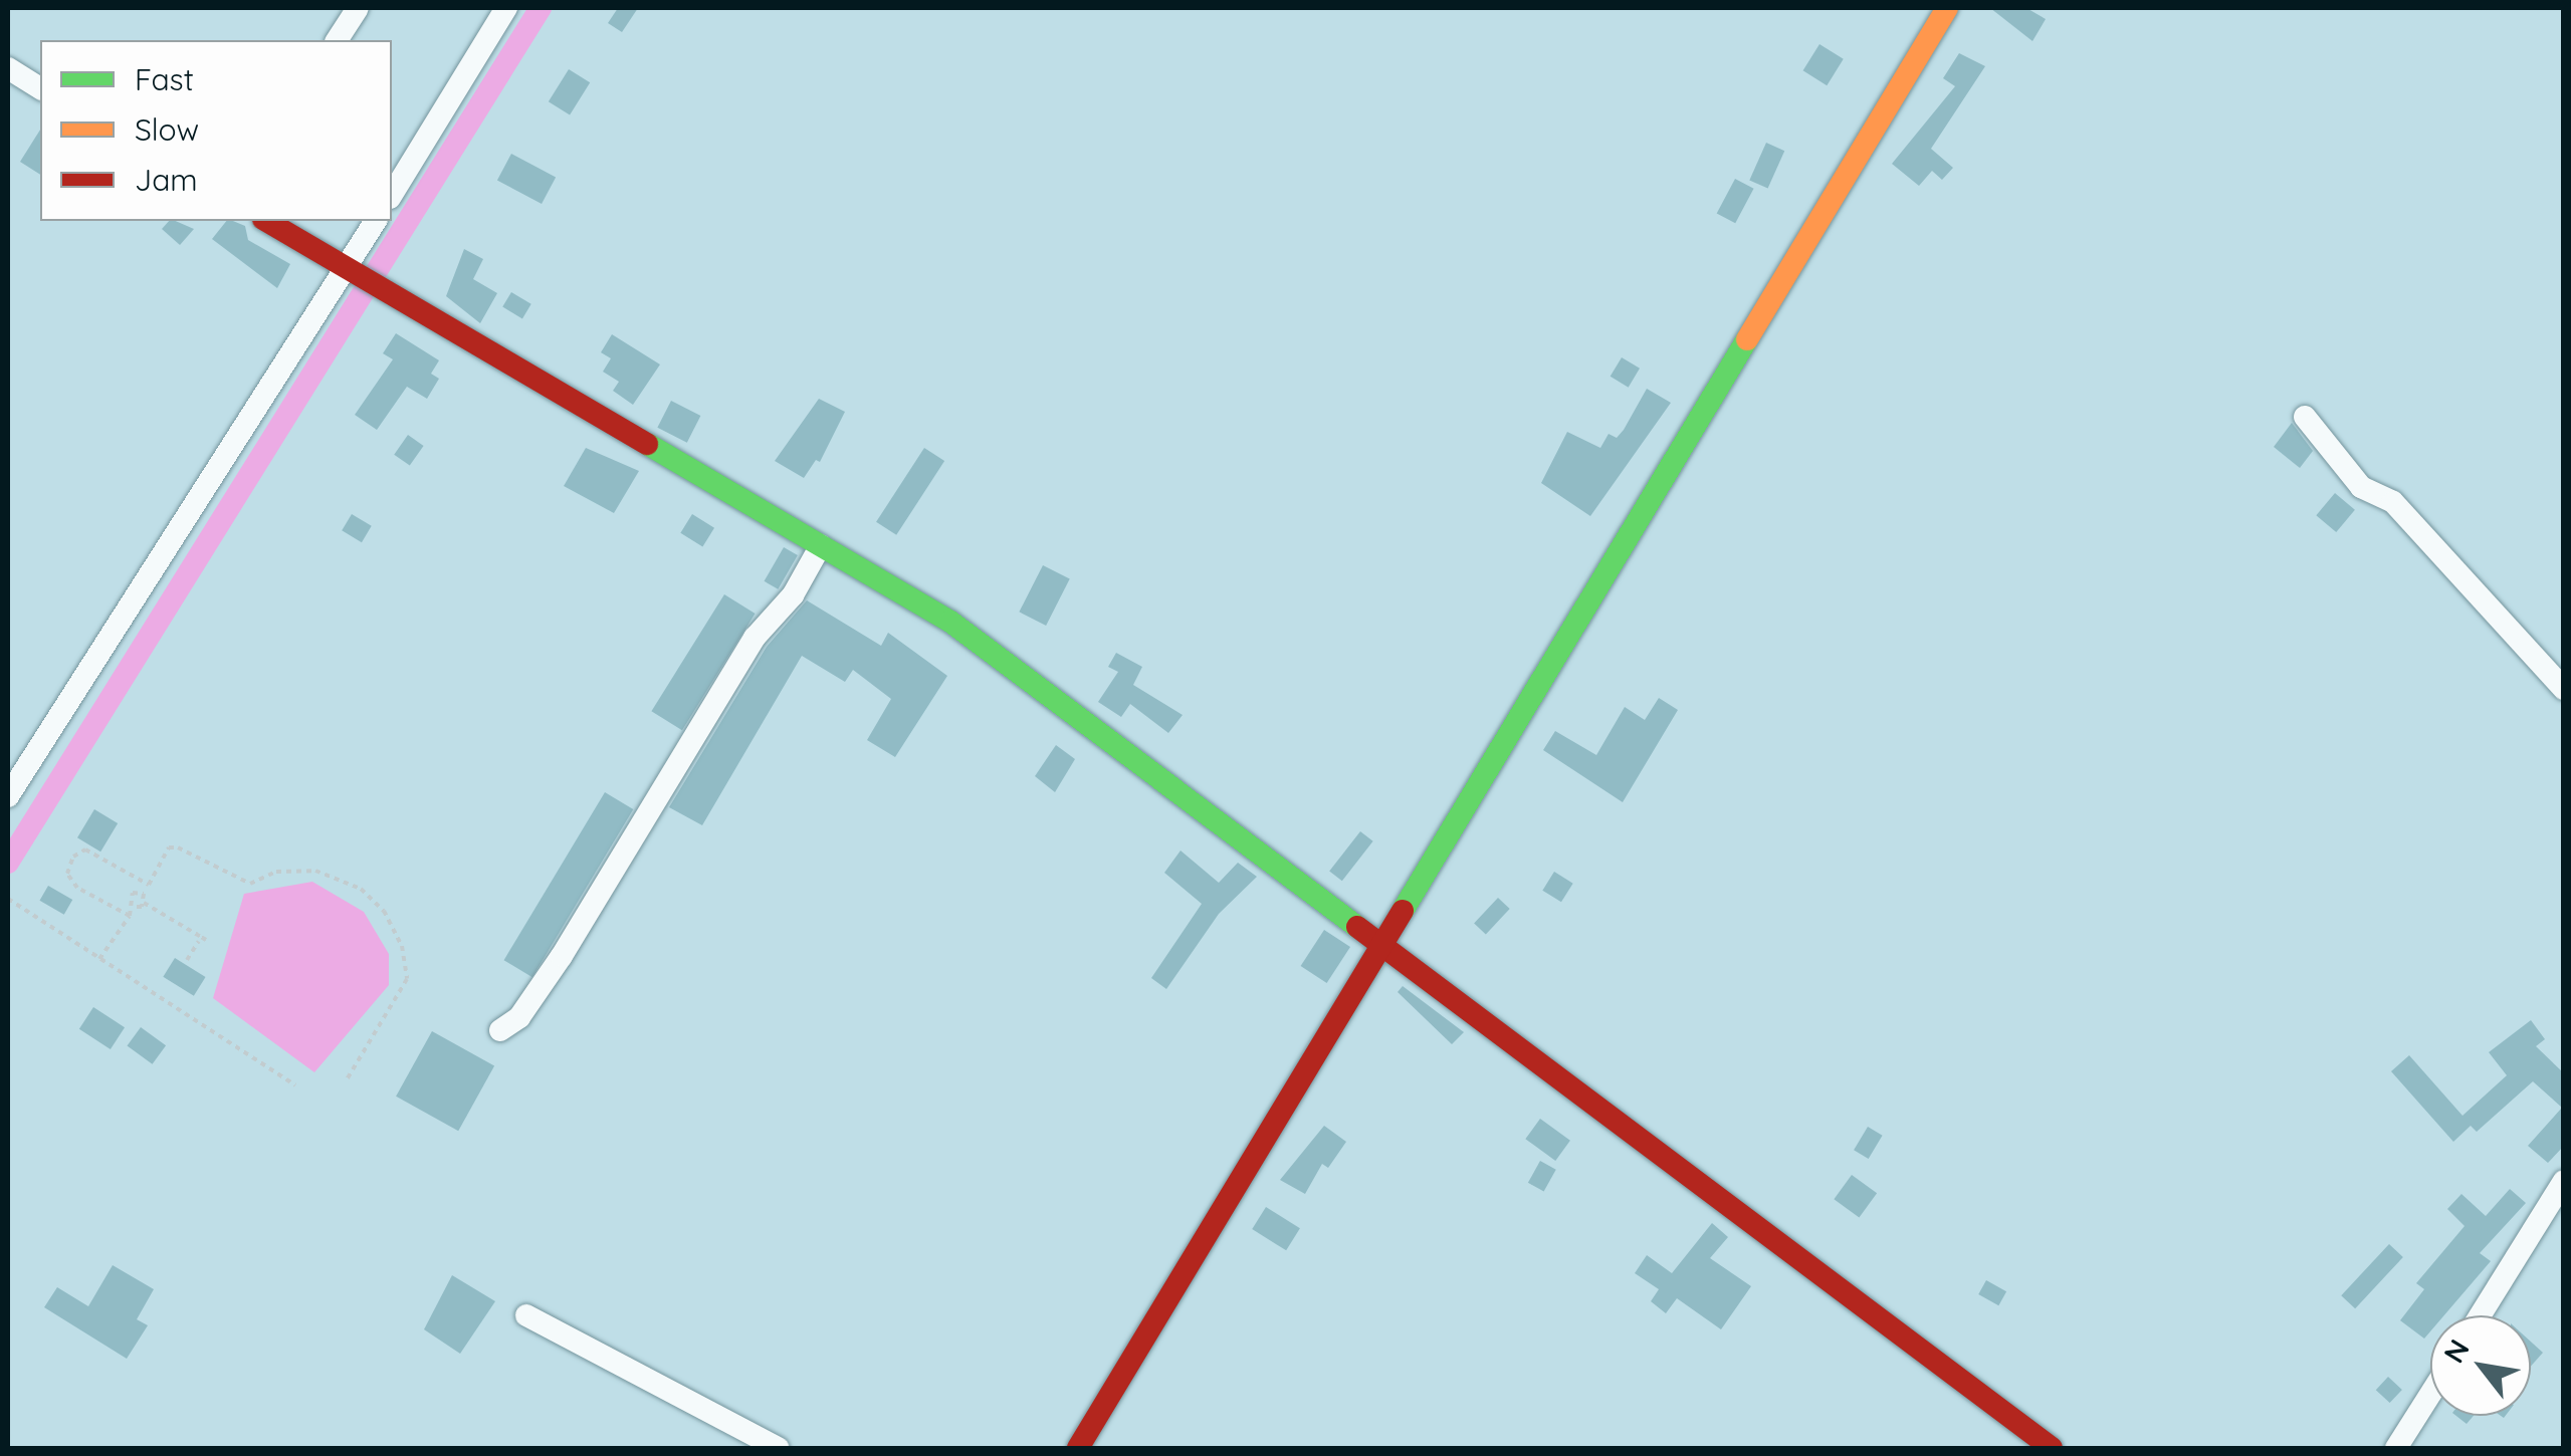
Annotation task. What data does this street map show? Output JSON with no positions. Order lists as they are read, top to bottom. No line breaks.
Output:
{"legend":["Fast","Slow","Jam"],"north":"top left"}
